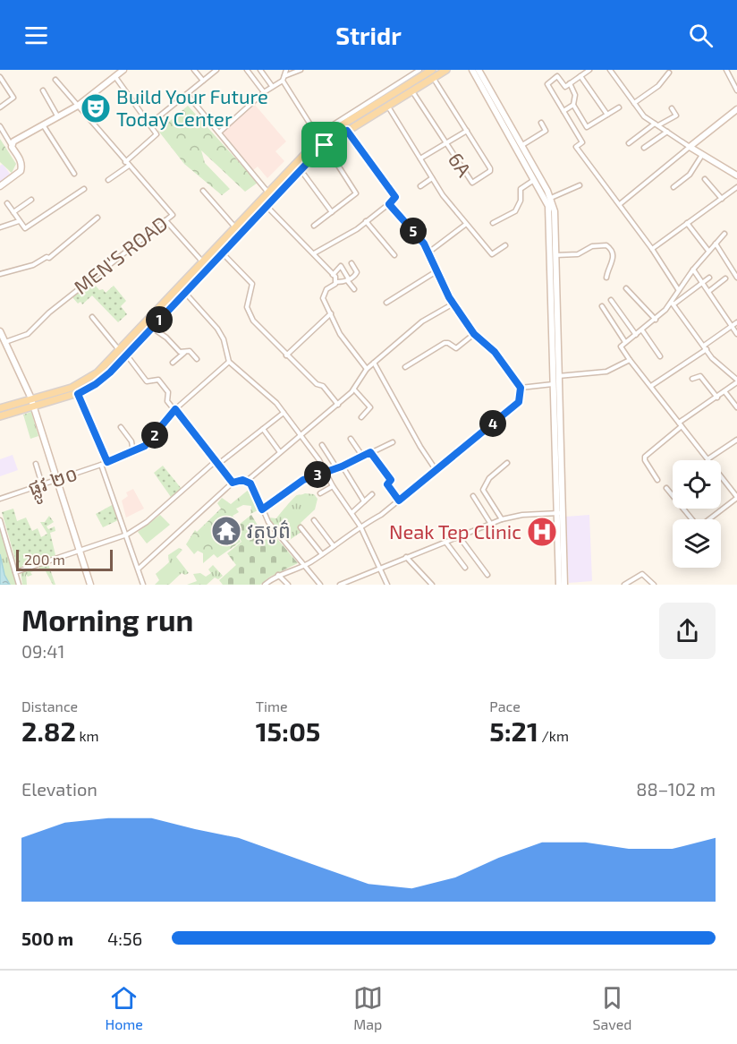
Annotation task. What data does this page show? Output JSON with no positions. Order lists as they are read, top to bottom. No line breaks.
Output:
{"streets":{"street":["6A","MEN'S ROAD","ផ្លូវ ២០"]},"places":{"theatre":["Build Your Future Today Center"],"temple":["វត្តបូព៌"],"hospital":["Neak Tep Clinic"]},"scale_bar":"200 m","page":{"header":"Stridr","pins":["5","1","4","2","3"],"scale":"200 m","heading":["Morning run","09:41"],"stats":[["Distance","2.82 km"],["Time","15:05"],["Pace","5:21 /km"]],"chart":["Elevation","88–102 m"],"list":[{"name":"500 m","note":"4:56"}],"tabs":["Home","Map","Saved"]}}
